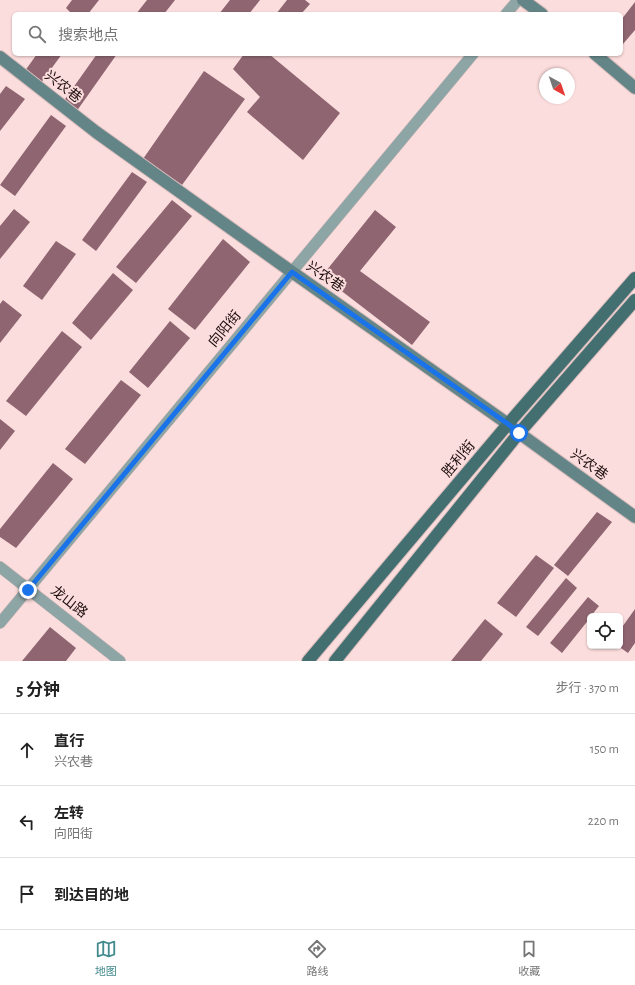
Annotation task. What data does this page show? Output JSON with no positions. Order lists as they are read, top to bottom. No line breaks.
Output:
{"streets":{"main road":["胜利街"],"street":["兴农巷","向阳街","龙山路"]},"crossings":[["兴农巷","向阳街"],["兴农巷","胜利街"],["向阳街","龙山路"]],"north":"bottom right","page":{"search":"搜索地点","heading":["5 分钟","步行 · 370 m"],"list":[["直行","兴农巷","150 m"],["左转","向阳街","220 m"],"到达目的地"],"nav":["地图","路线","收藏"]}}
